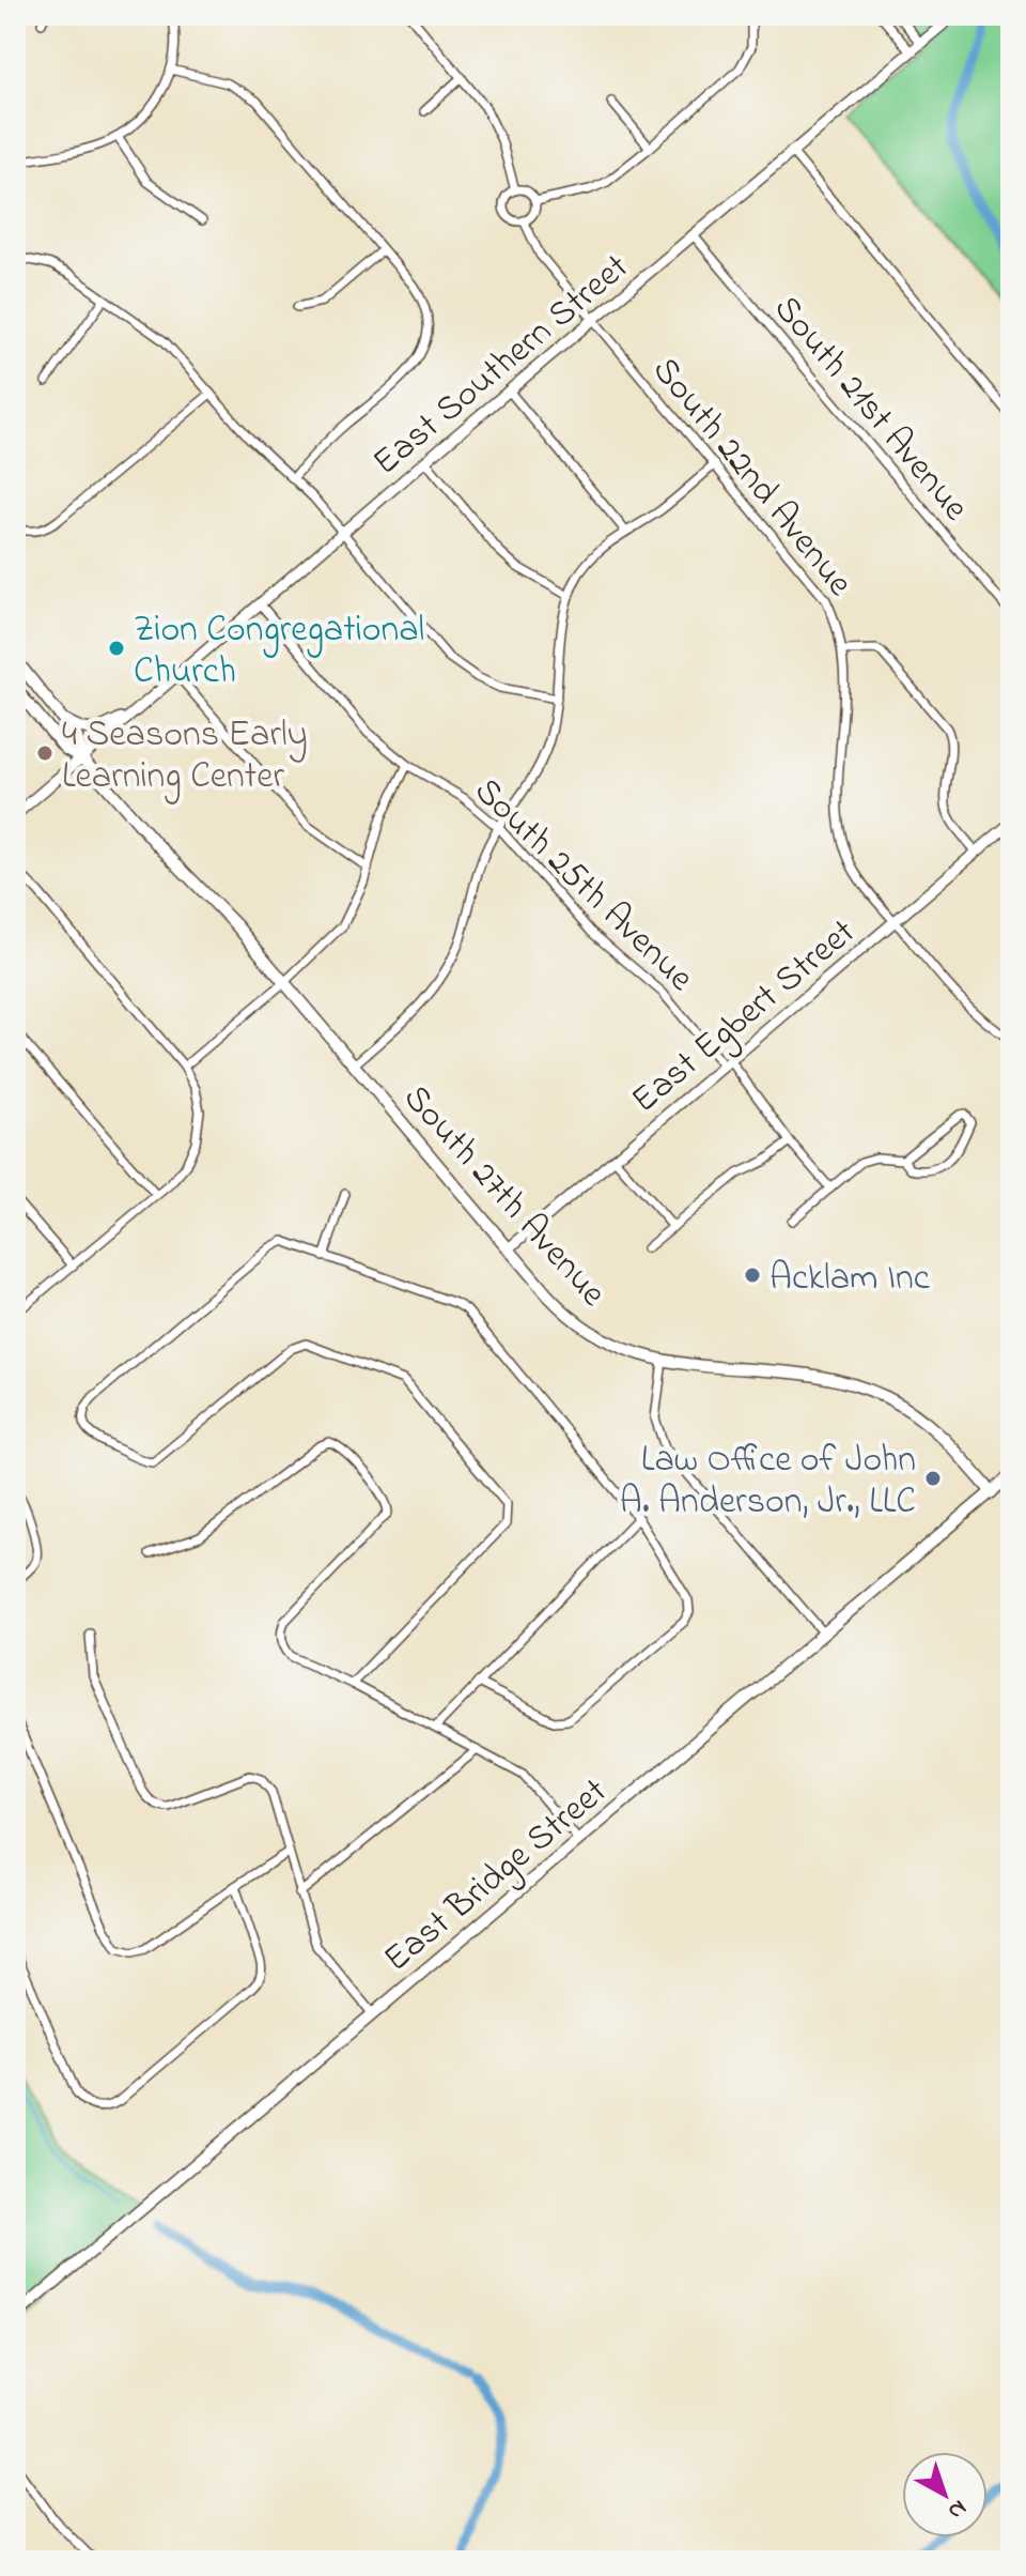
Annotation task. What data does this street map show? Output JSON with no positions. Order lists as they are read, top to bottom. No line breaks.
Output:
{"streets":{"main road":["South 27th Avenue","East Bridge Street"],"street":["East Southern Street","South 21st Avenue","South 22nd Avenue","South 25th Avenue","East Egbert Street"]},"crossings":[["East Southern Street","South 21st Avenue"],["East Southern Street","South 22nd Avenue"],["East Southern Street","South 25th Avenue"],["East Southern Street","South 27th Avenue"],["South 22nd Avenue","East Egbert Street"],["South 25th Avenue","East Egbert Street"],["East Egbert Street","South 27th Avenue"],["South 27th Avenue","East Bridge Street"]],"places":["Zion Congregational Church","4 Seasons Early Learning Center","Acklam Inc","Law Office of John A. Anderson, Jr., LLC"],"north":"bottom right"}
